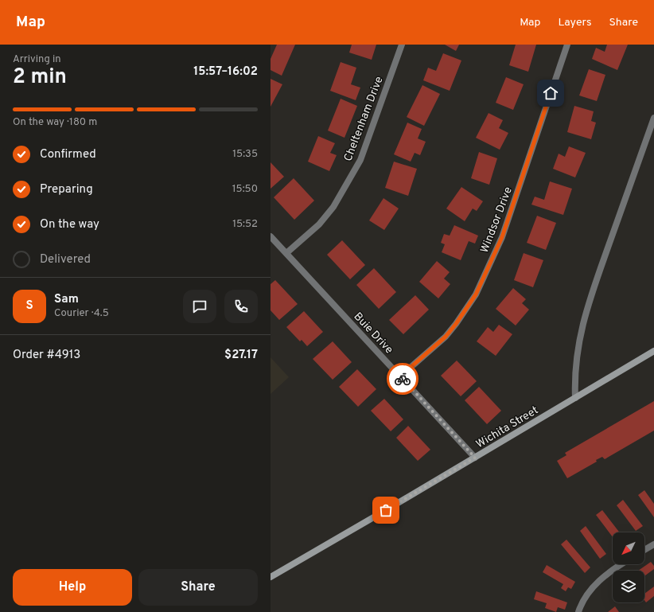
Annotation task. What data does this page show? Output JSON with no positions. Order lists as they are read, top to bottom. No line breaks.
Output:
{"streets":{"main road":["Wichita Street"],"street":["Cheltenham Drive","Windsor Drive","Buie Drive"]},"crossings":[["Cheltenham Drive","Buie Drive"],["Windsor Drive","Buie Drive"],["Buie Drive","Wichita Street"]],"north":"bottom left","page":{"header":"Map","nav":["Map","Layers","Share"],"heading":["2 min","Arriving in","15:57–16:02"],"panel":["Sam","Courier · 4.5","Order #4913","$27.17"],"bar":"On the way · 180 m","list":[["Confirmed","15:35"],["Preparing","15:50"],["On the way","15:52"],"Delivered"],"round":"S","buttons":["Help","Share"]}}
